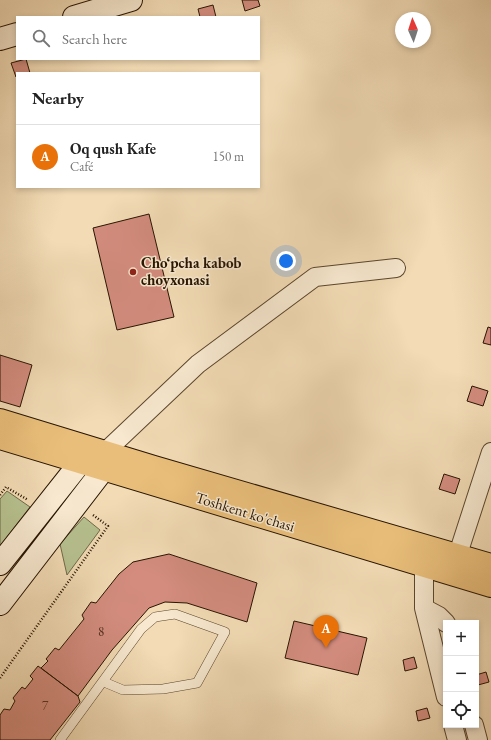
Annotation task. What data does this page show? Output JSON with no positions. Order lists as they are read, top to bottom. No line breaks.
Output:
{"streets":{"main road":["Toshkent ko'chasi"]},"places":["Cho‘pcha kabob choyxonasi"],"house_numbers":["8","7"],"north":"top","page":{"search":"Search here","heading":"Nearby","list":[{"mark":"A","name":"Oq qush Kafe","note":"Café","value":"150 m"}],"pins":"A","map_buttons":["+","−"]}}
